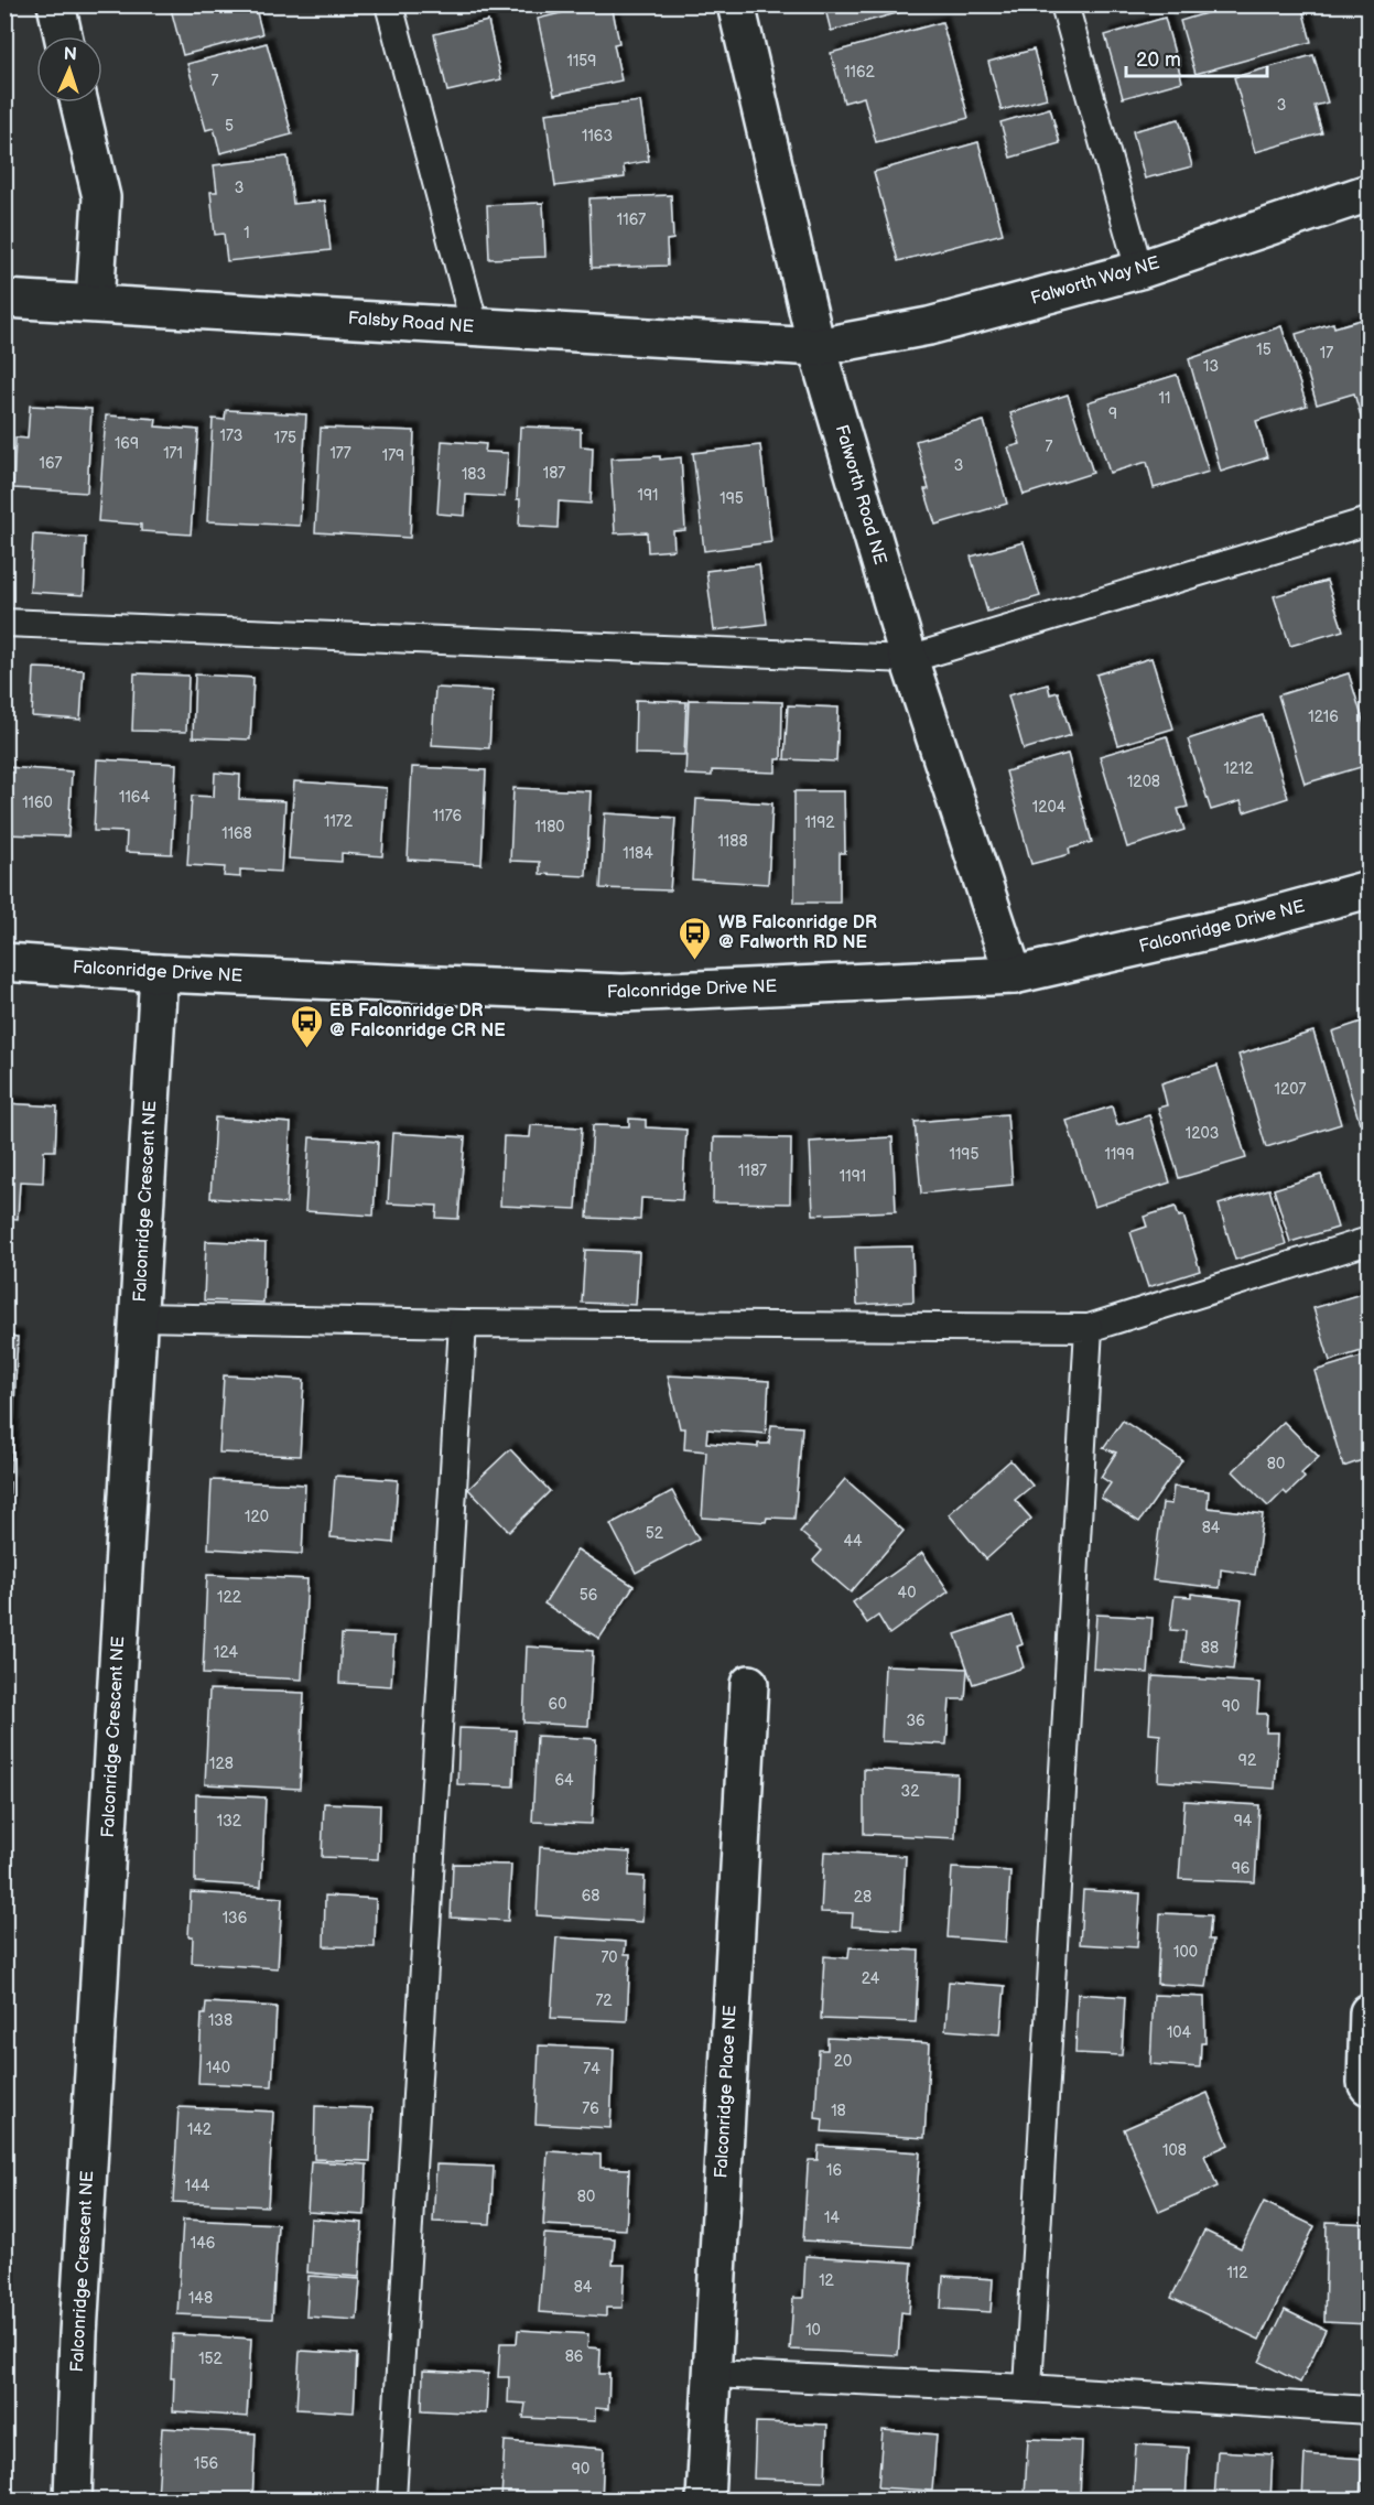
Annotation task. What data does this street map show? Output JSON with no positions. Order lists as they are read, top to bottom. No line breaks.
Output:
{"streets":{"street":["Falworth Way NE","Falsby Road NE","Falworth Road NE","Falconridge Drive NE","Falconridge Crescent NE","Falconridge Place NE"]},"crossings":[["Falworth Way NE","Falsby Road NE"],["Falworth Way NE","Falworth Road NE"],["Falsby Road NE","Falworth Road NE"],["Falworth Road NE","Falconridge Drive NE"],["Falconridge Drive NE","Falconridge Crescent NE"]],"places":{"bus stop":["WB Falconridge DR @ Falworth RD NE","EB Falconridge DR @ Falconridge CR NE"]},"house_numbers":["1159","1162","7","3","5","1163","3","1167","1","15","17","13","11","9","173","175","169","7","171","177","179","167","3","187","183","191","195","1216","1212","1208","1164","1160","1204","1176","1172","1192","1180","1168","1188","1184","1207","1203","1195","1199","1187","1191","80","120","84","52","44","40","56","122","88","124","60","90","36","92","128","64","32","132","94","96","68","28","136","100","70","24","72","138","104","20","140","74","76","18","142","108","16","144","80","14","146","112","12","84","148","10","86","152","156","90"],"scale_bar":"20 m","north":"top"}
